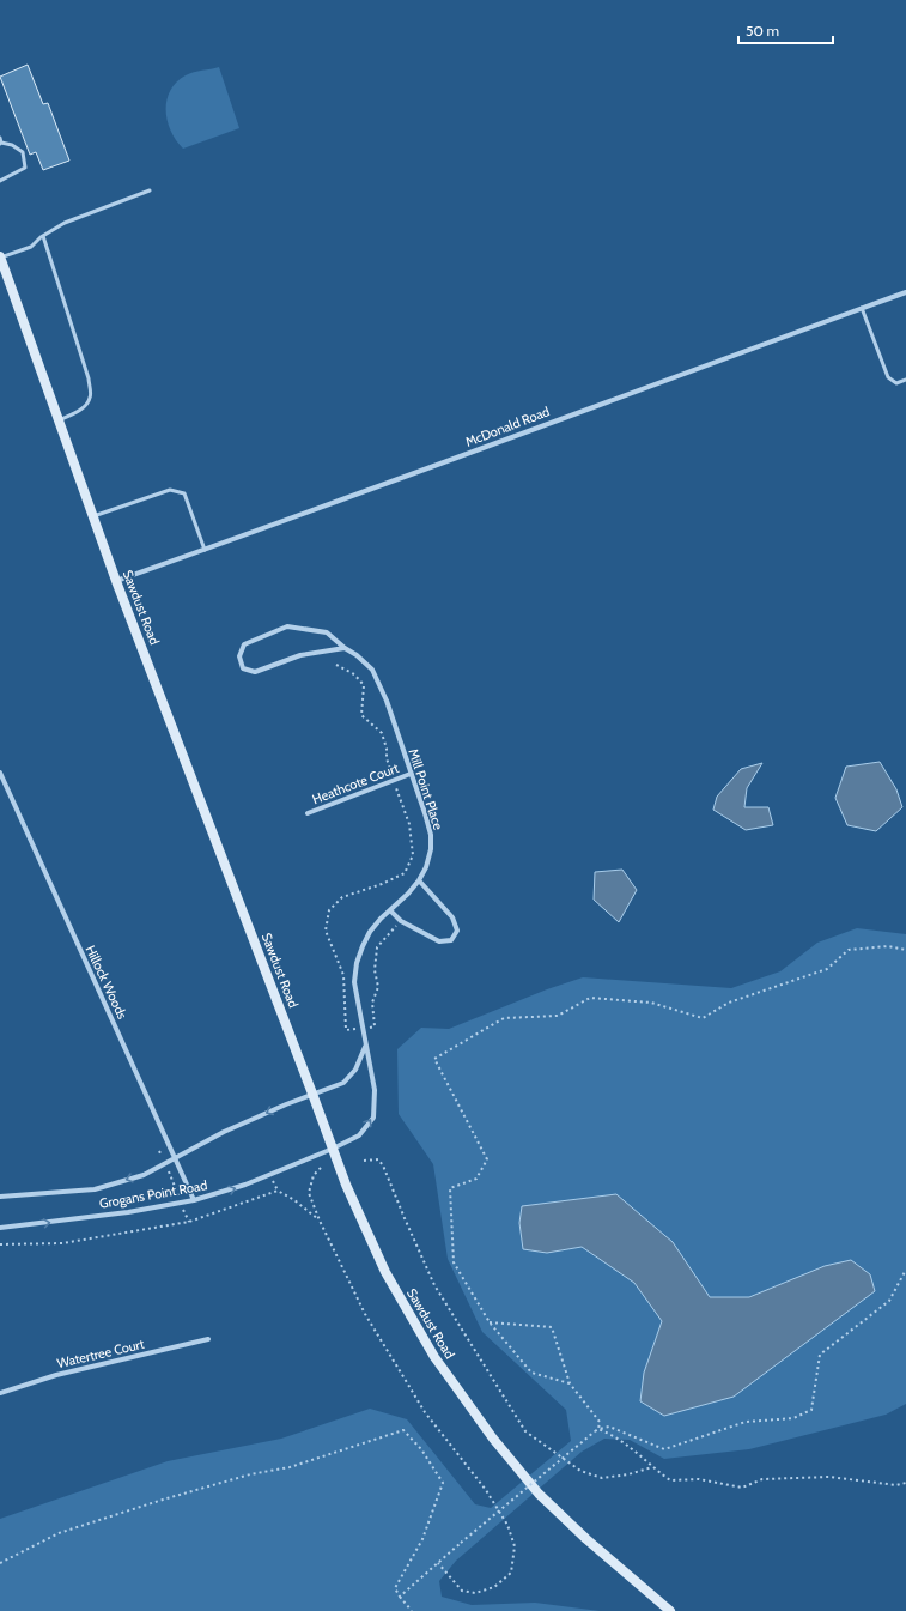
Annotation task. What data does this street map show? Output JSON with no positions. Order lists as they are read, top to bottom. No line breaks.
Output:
{"streets":{"street":["McDonald Road","Sawdust Road","Heathcote Court","Mill Point Place","Hillock Woods","Grogans Point Road","Watertree Court"]},"crossings":[["McDonald Road","Sawdust Road"],["Sawdust Road","Mill Point Place"],["Sawdust Road","Grogans Point Road"],["Heathcote Court","Mill Point Place"],["Mill Point Place","Grogans Point Road"],["Hillock Woods","Grogans Point Road"]],"scale_bar":"50 m"}
